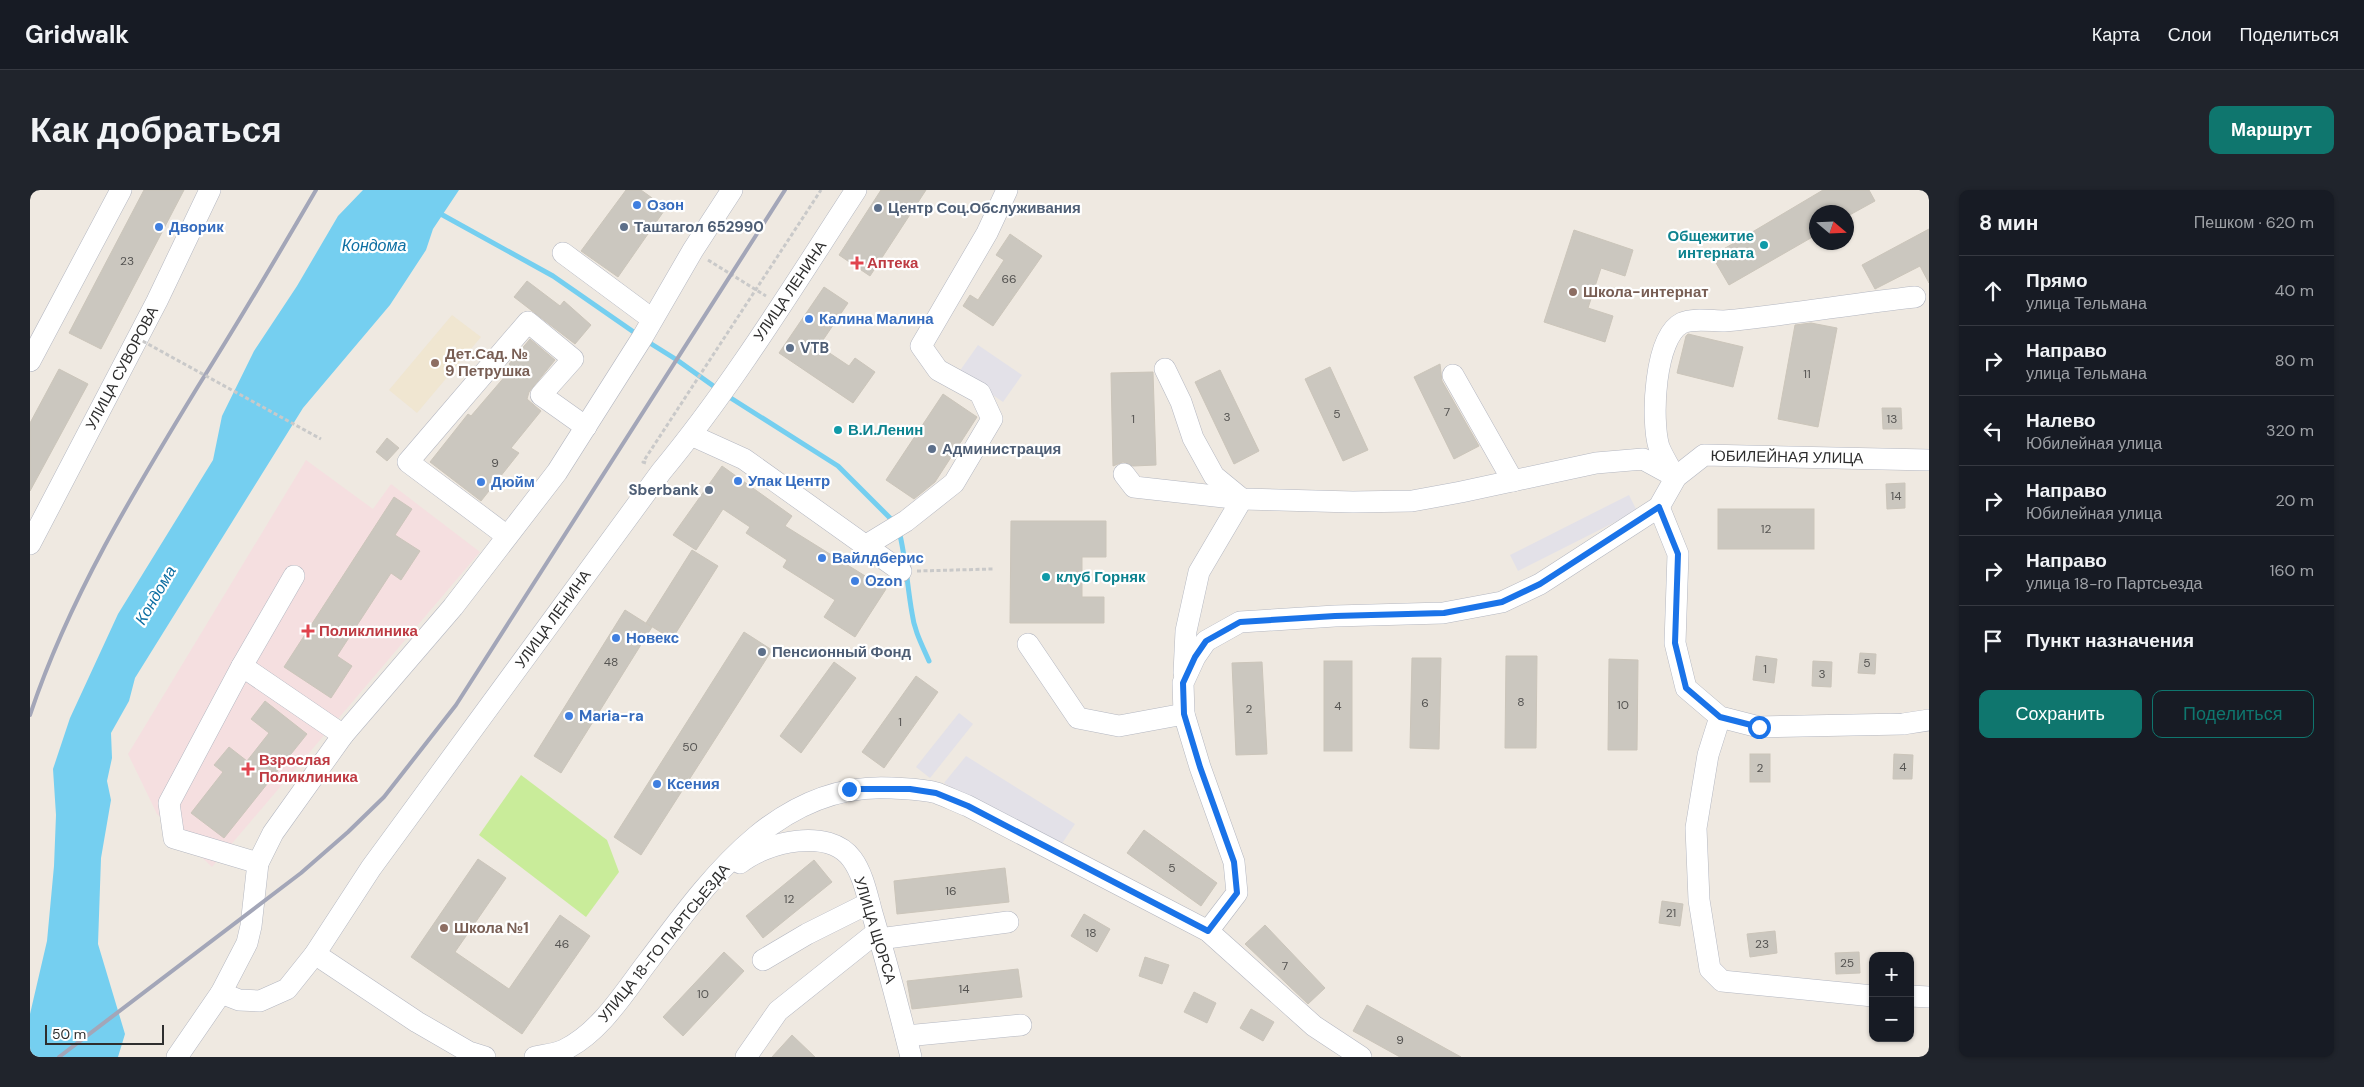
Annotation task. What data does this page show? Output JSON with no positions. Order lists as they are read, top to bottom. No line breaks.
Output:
{"streets":{"street":["УЛИЦА ЛЕНИНА","УЛИЦА СУВОРОВА","ЮБИЛЕЙНАЯ УЛИЦА","УЛИЦА ЩОРСА","УЛИЦА 18-ГО ПАРТСЬЕЗДА"]},"crossings":[["ЮБИЛЕЙНАЯ УЛИЦА","УЛИЦА 18-ГО ПАРТСЬЕЗДА"],["УЛИЦА ЩОРСА","УЛИЦА 18-ГО ПАРТСЬЕЗДА"]],"water":["Кондома"],"places":{"other":["Озон","Центр Соц.Обслуживания","Дворик","Таштагол 652990","Общежитие интерната","Школа-интернат","Калина Малина","VTB","Дет.Сад. № 9 Петрушка","В.И.Ленин","Администрация","Упак Центр","Дюйм","Sberbank","Вайлдберис","клуб Горняк","Ozon","Новекс","Пенсионный Фонд","Maria-ra","Ксения","Школа №1"],"health":["Аптека","Поликлиника","Взрослая Поликлиника"]},"house_numbers":["23","66","11","7","5","3","1","13","9","14","12","48","5","1","3","8","6","10","4","2","1","50","4","2","5","16","12","21","18","46","23","25","7","14","10","9"],"scale_bar":"50 m","north":"right","page":{"header":"Gridwalk","nav":["Карта","Слои","Поделиться"],"buttons":["Маршрут",["Сохранить","Поделиться"]],"title":"Как добраться","heading":["8 мин","Пешком · 620 m"],"list":[["Прямо","улица Тельмана","40 m"],["Направо","улица Тельмана","80 m"],["Налево","Юбилейная улица","320 m"],["Направо","Юбилейная улица","20 m"],["Направо","улица 18-го Партсьезда","160 m"],"Пункт назначения"],"map_buttons":["+","−"],"scale":"50 m"}}
